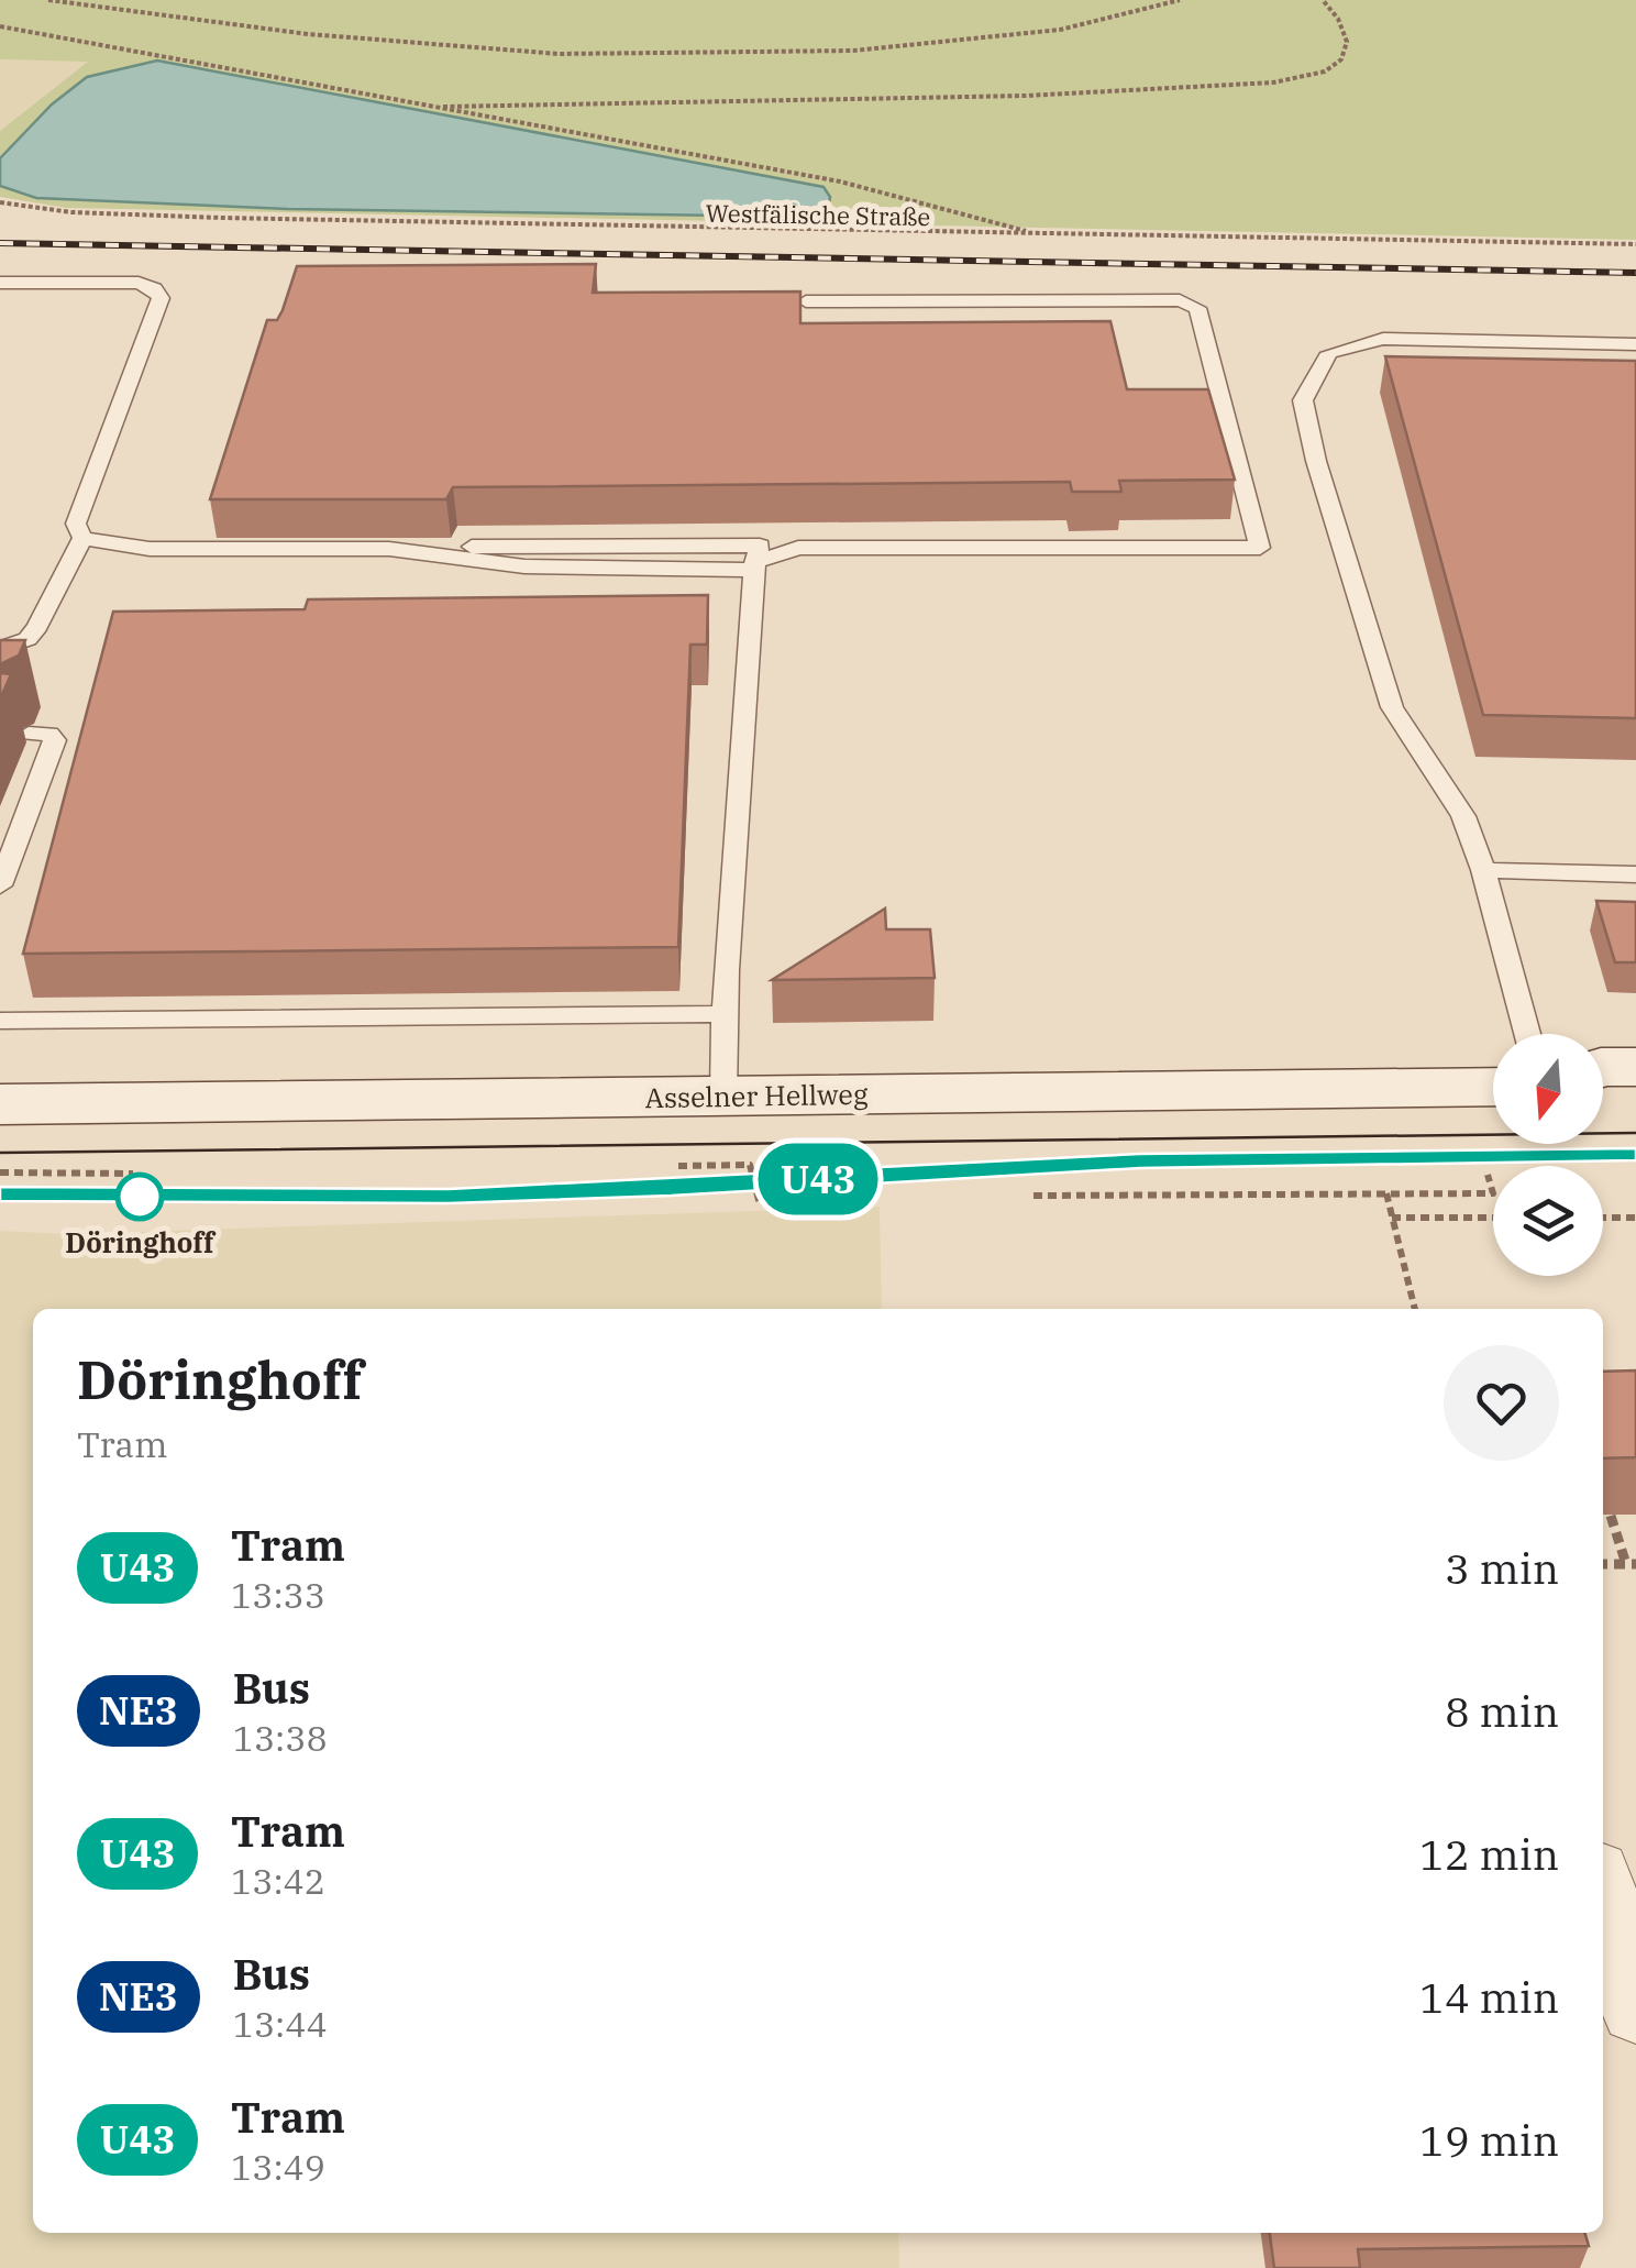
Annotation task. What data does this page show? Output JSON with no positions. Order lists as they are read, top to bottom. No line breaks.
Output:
{"streets":{"main road":["Asselner Hellweg"],"path":["Westfälische Straße"]},"places":["Döringhoff"],"lines":["tram line U43"],"north":"bottom","page":{"on_map":"U43","heading":["Döringhoff","Tram"],"list":[{"mark":"U43","name":"Tram","note":"13:33","value":"3 min"},{"mark":"NE3","name":"Bus","note":"13:38","value":"8 min"},{"mark":"U43","name":"Tram","note":"13:42","value":"12 min"},{"mark":"NE3","name":"Bus","note":"13:44","value":"14 min"},{"mark":"U43","name":"Tram","note":"13:49","value":"19 min"}]}}
